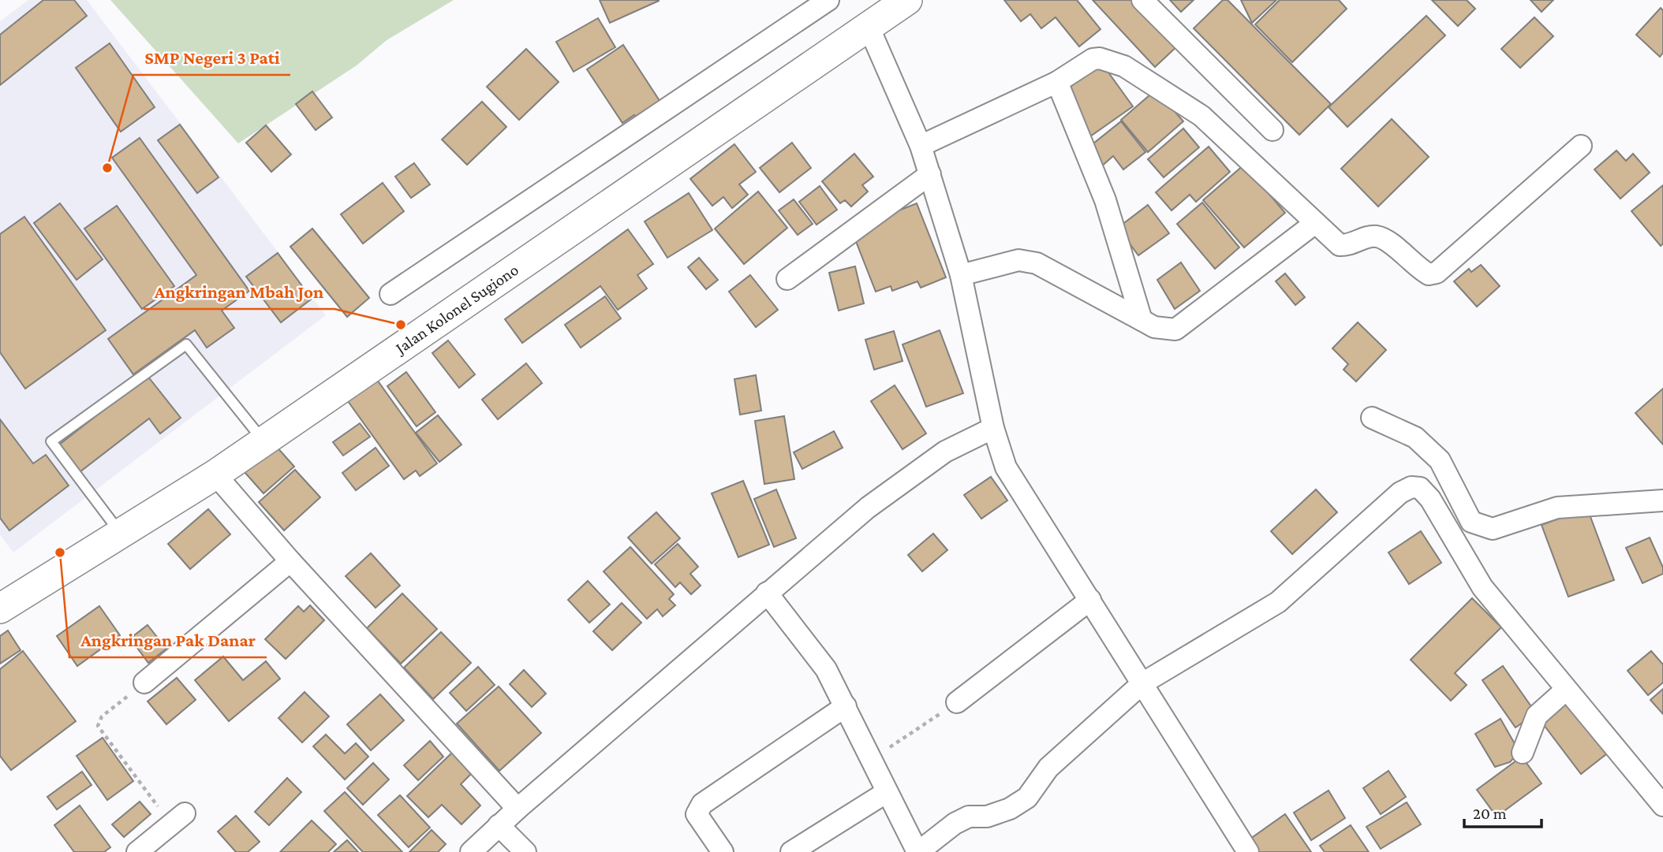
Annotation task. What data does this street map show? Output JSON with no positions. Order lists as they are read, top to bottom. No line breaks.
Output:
{"streets":{"main road":["Jalan Kolonel Sugiono"]},"places":["SMP Negeri 3 Pati","Angkringan Mbah Jon","Angkringan Pak Danar"],"scale_bar":"20 m"}
